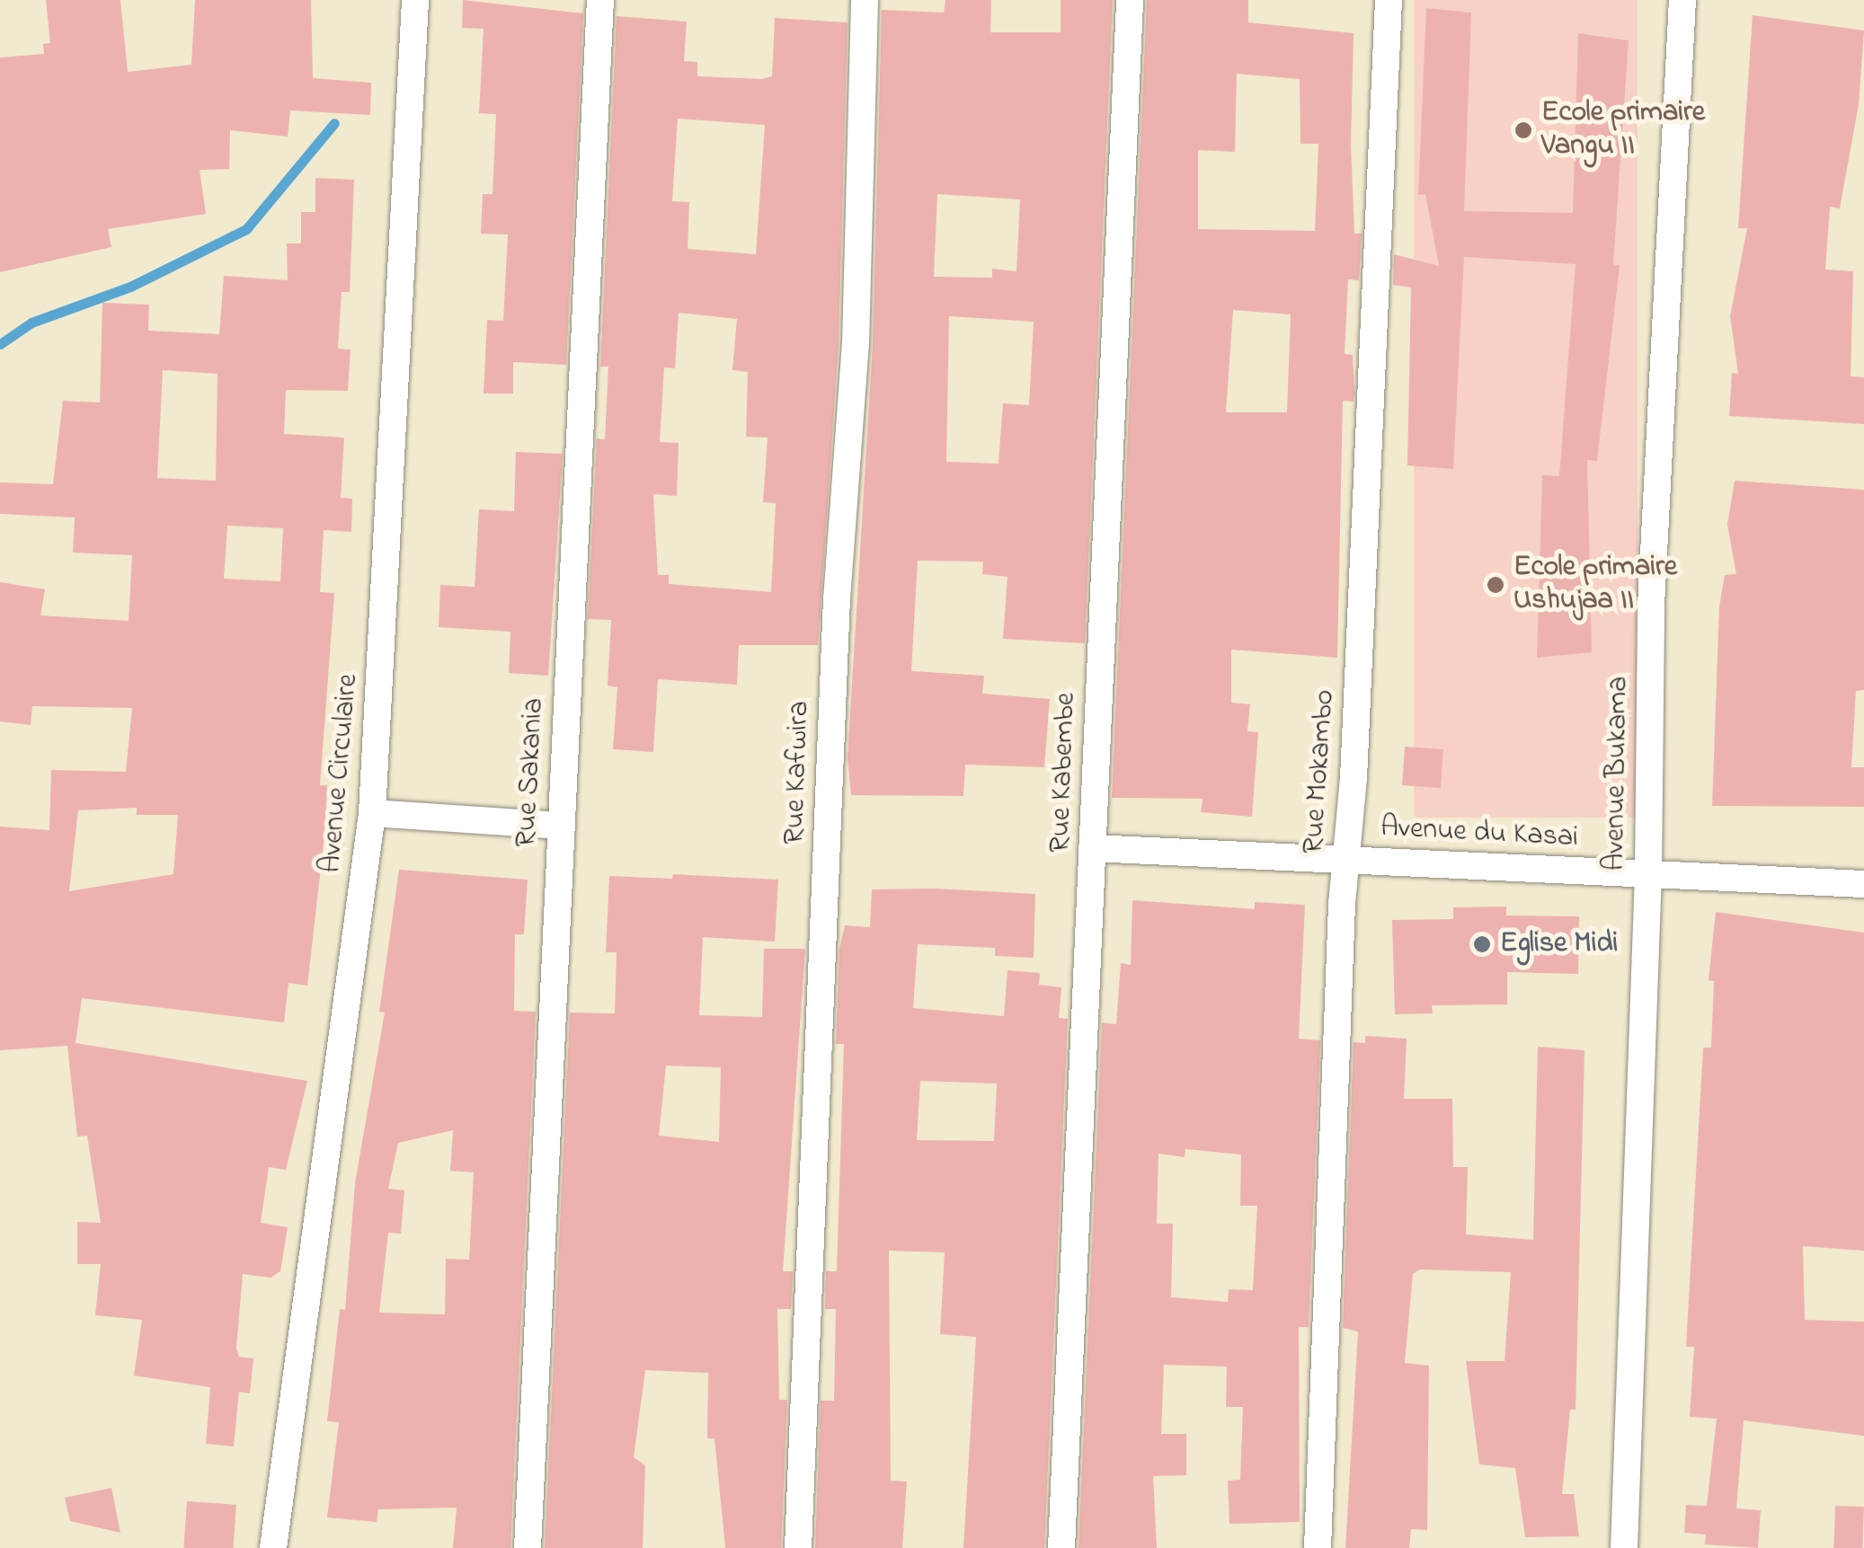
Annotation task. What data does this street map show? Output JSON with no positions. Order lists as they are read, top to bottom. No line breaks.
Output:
{"streets":{"street":["Rue Mokambo","Rue Sakania","Rue Kafwira","Rue Kabembe","Avenue Circulaire","Avenue Bukama","Avenue du Kasai"]},"crossings":[["Rue Mokambo","Avenue du Kasai"],["Rue Kabembe","Avenue du Kasai"],["Avenue Bukama","Avenue du Kasai"]],"places":["Ecole primaire Vangu II","Ecole primaire Ushujaa II","Eglise Midi"]}
